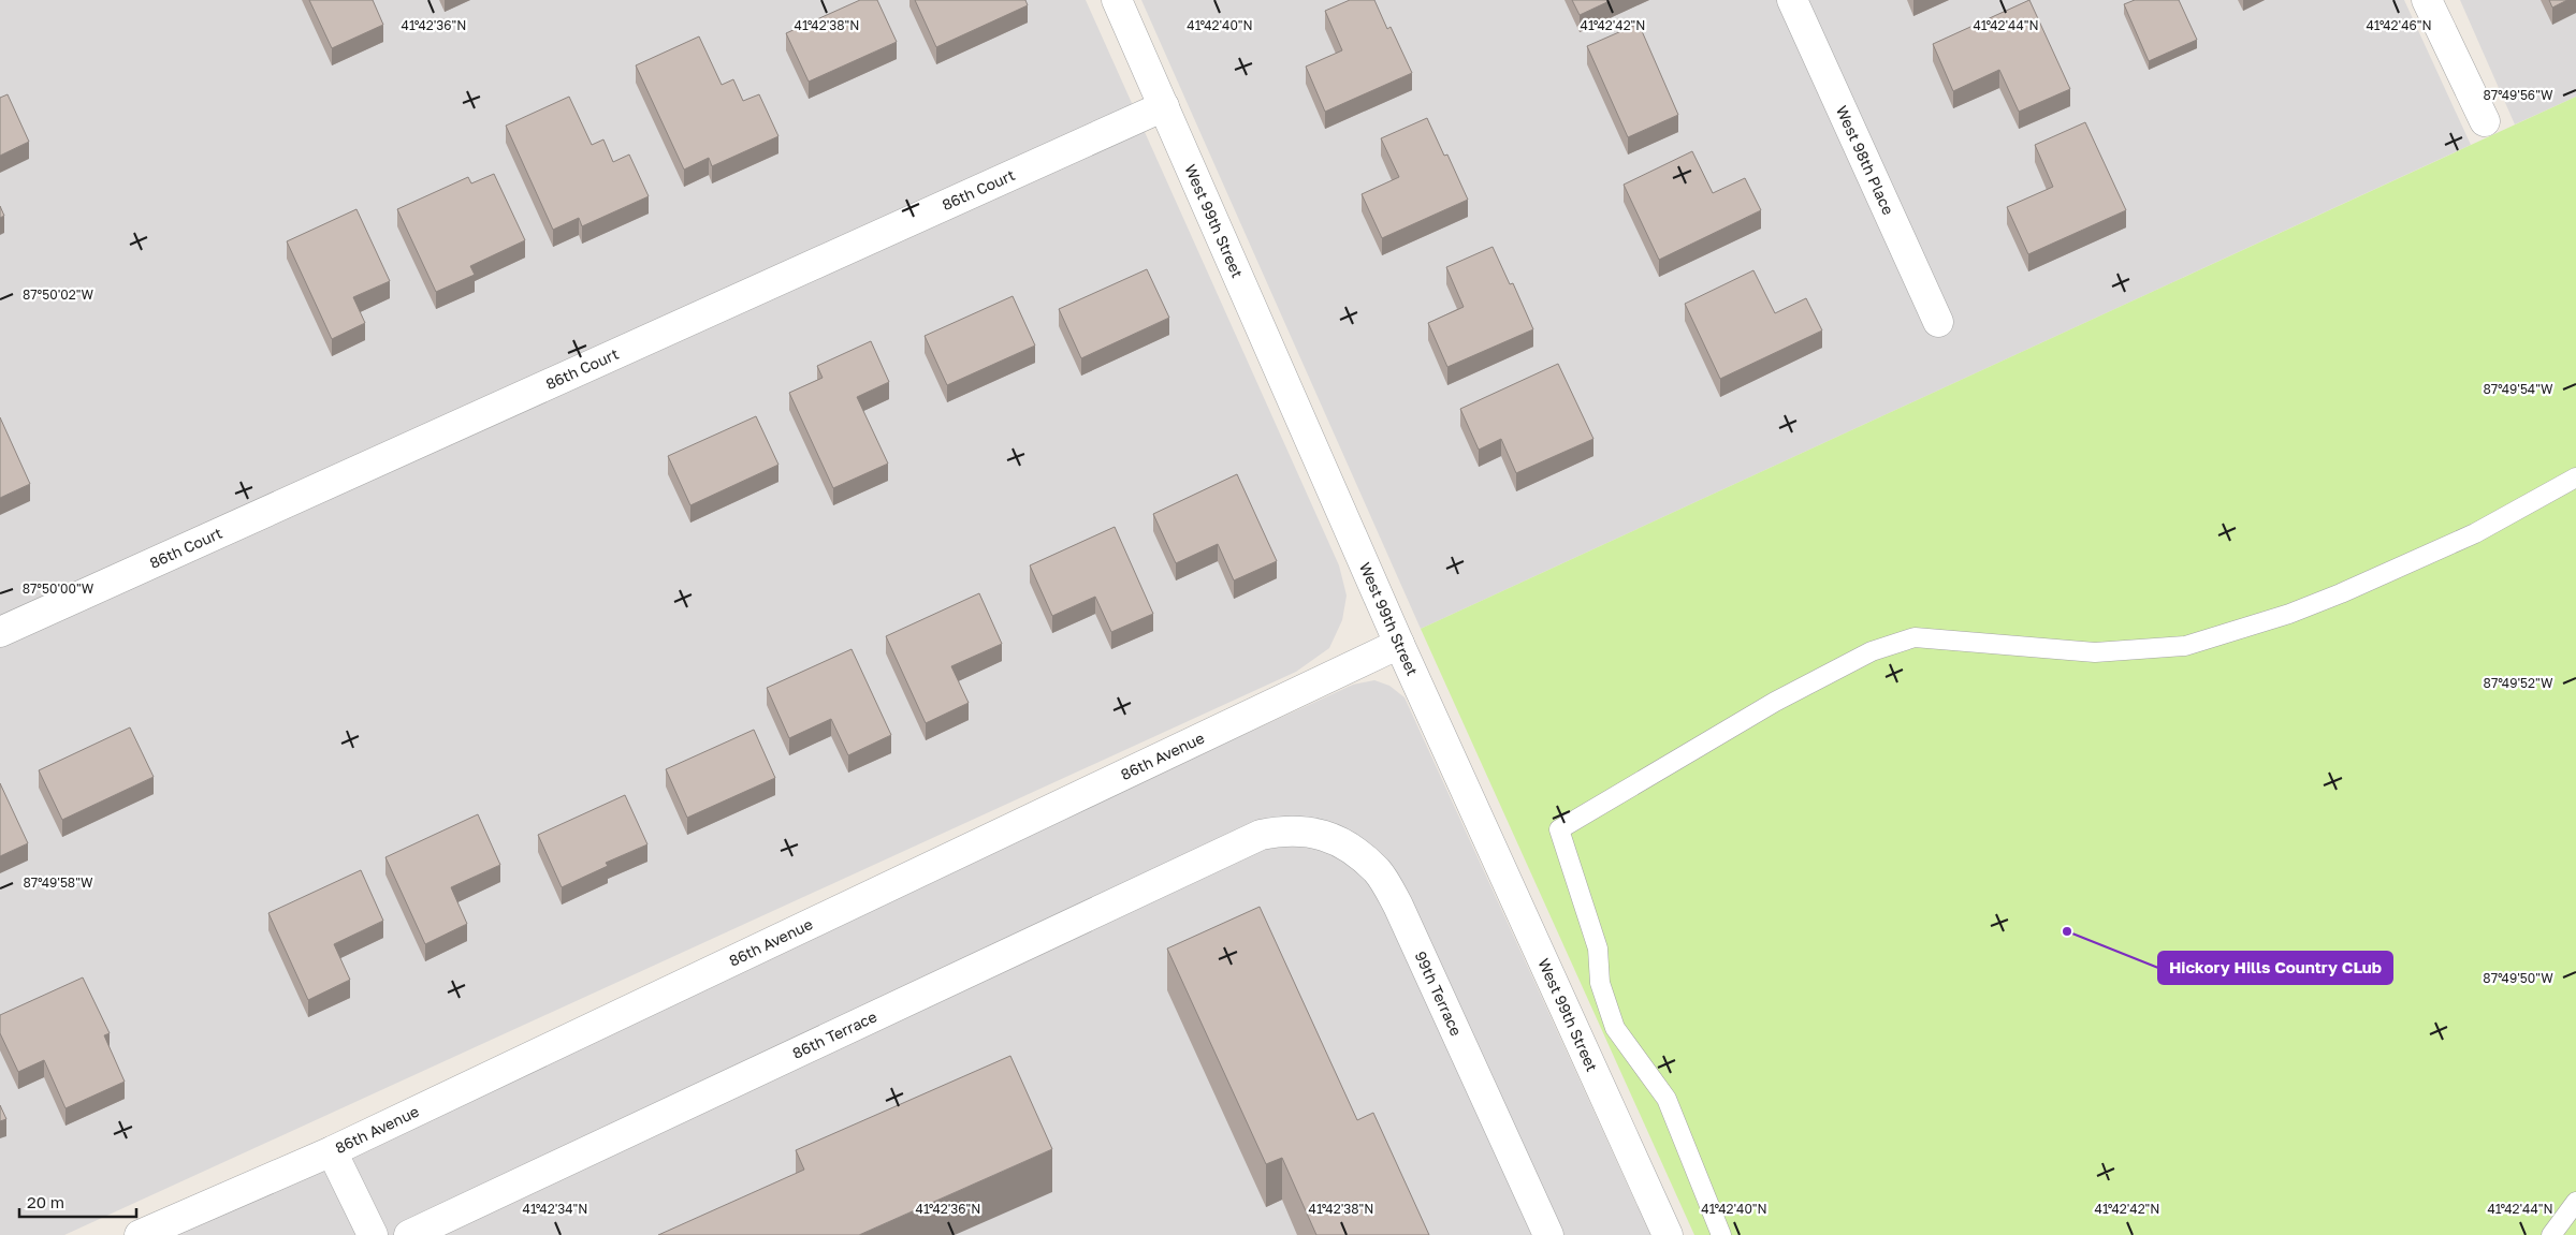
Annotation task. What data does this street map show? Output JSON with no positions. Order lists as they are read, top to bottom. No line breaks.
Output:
{"streets":{"street":["West 98th Place","86th Court","West 99th Street","86th Avenue","99th Terrace","86th Terrace"]},"crossings":[["86th Court","West 99th Street"],["West 99th Street","86th Avenue"],["99th Terrace","86th Terrace"]],"places":["Hickory Hills Country CLub"],"scale_bar":"20 m","coordinates":["41°42'36\"N","41°42'38\"N","41°42'40\"N","41°42'42\"N","41°42'44\"N","41°42'46\"N","87°49'56\"W","87°50'02\"W","87°49'54\"W","87°50'00\"W","87°49'52\"W","87°49'58\"W","87°49'50\"W","41°42'34\"N"]}
